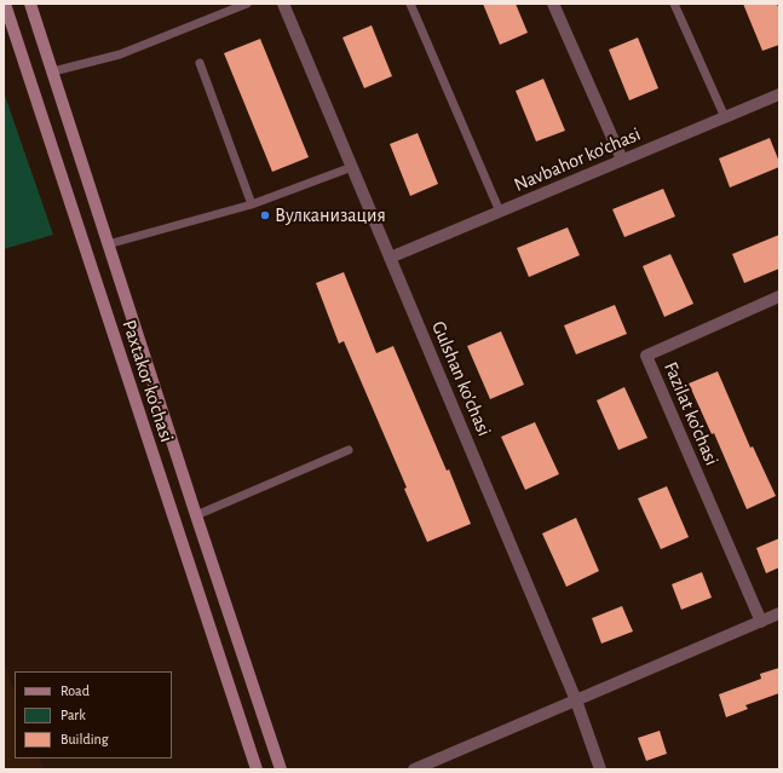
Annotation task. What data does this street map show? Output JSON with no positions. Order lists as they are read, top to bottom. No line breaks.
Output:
{"streets":{"main road":["Paxtakor ko'chasi"],"street":["Navbahor ko'chasi","Gulshan ko'chasi","Fazilat ko'chasi"]},"crossings":[["Navbahor ko'chasi","Gulshan ko'chasi"]],"places":["Вулканизация"],"legend":["Road","Park","Building"]}
